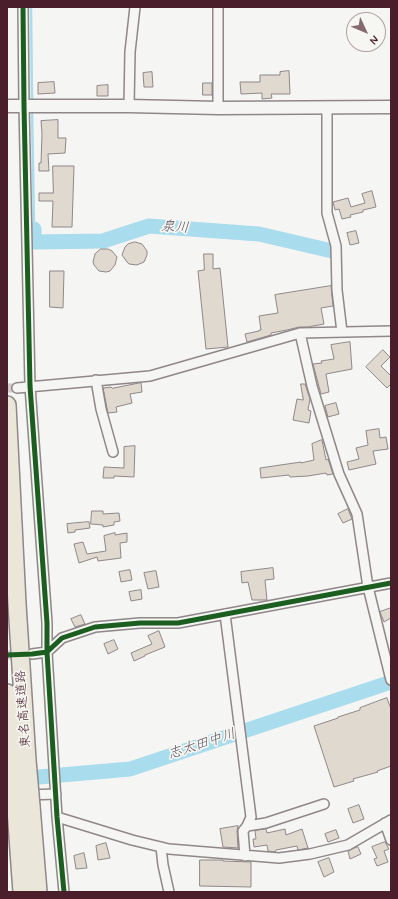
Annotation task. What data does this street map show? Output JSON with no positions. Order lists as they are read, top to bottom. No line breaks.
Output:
{"streets":{"highway":["東名高速道路"]},"water":["泉川","志太田中川"],"north":"bottom right"}
